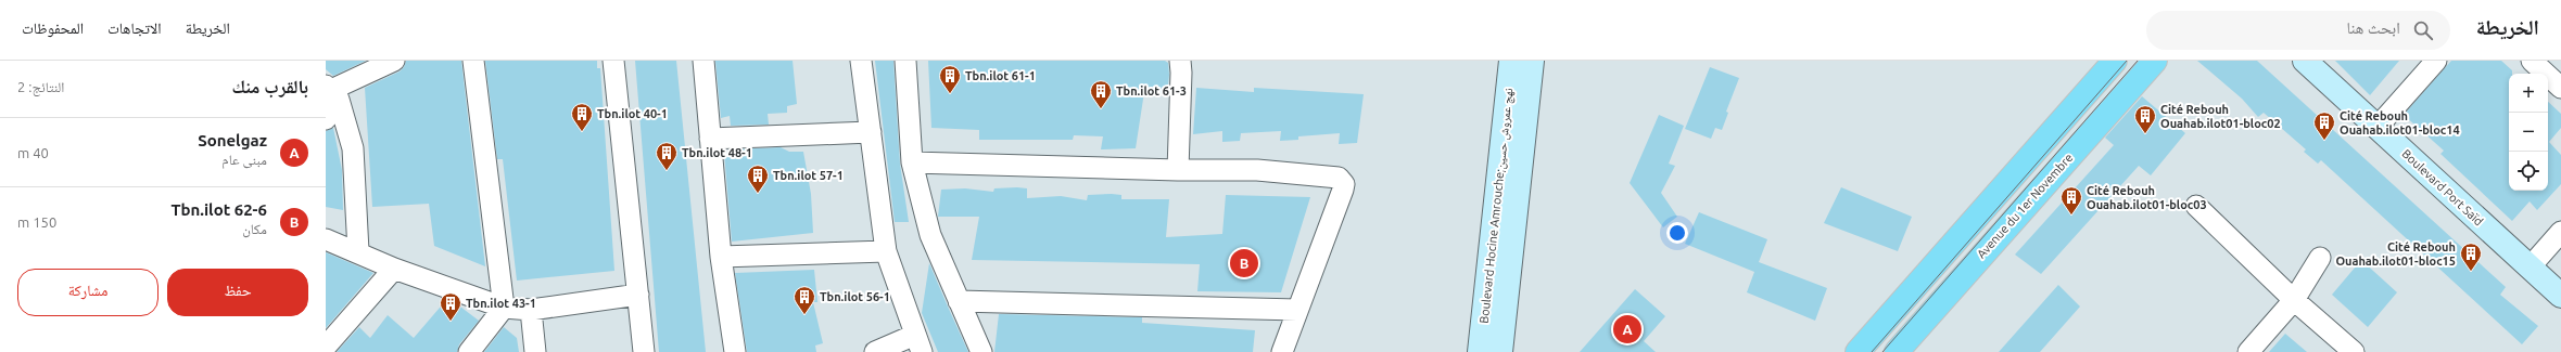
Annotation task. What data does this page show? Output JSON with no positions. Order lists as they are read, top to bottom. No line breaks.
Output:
{"streets":{"main road":["Boulevard Port Saïd","Boulevard Hocine Amrouche;نهج عمروش حسين","Avenue du 1er Novembre"]},"places":{"building":["Tbn.ilot 61-1","Tbn.ilot 61-3","Tbn.ilot 40-1","Cité Rebouh Ouahab.ilot01-bloc02","Cité Rebouh Ouahab.ilot01-bloc14","Tbn.ilot 48-1","Tbn.ilot 57-1","Cité Rebouh Ouahab.ilot01-bloc03","Cité Rebouh Ouahab.ilot01-bloc15","Tbn.ilot 56-1","Tbn.ilot 43-1"]},"page":{"header":"الخريطة","search":"ابحث هنا","nav":["الخريطة","الاتجاهات","المحفوظات"],"heading":["بالقرب منك","النتائج: 2"],"map_buttons":["+","−"],"list":[{"mark":"A","name":"Sonelgaz","note":"مبنى عام","value":"40 m"},{"mark":"B","name":"Tbn.ilot 62-6","note":"مكان","value":"150 m"}],"pins":["B","A"],"buttons":["حفظ","مشاركة"]}}
